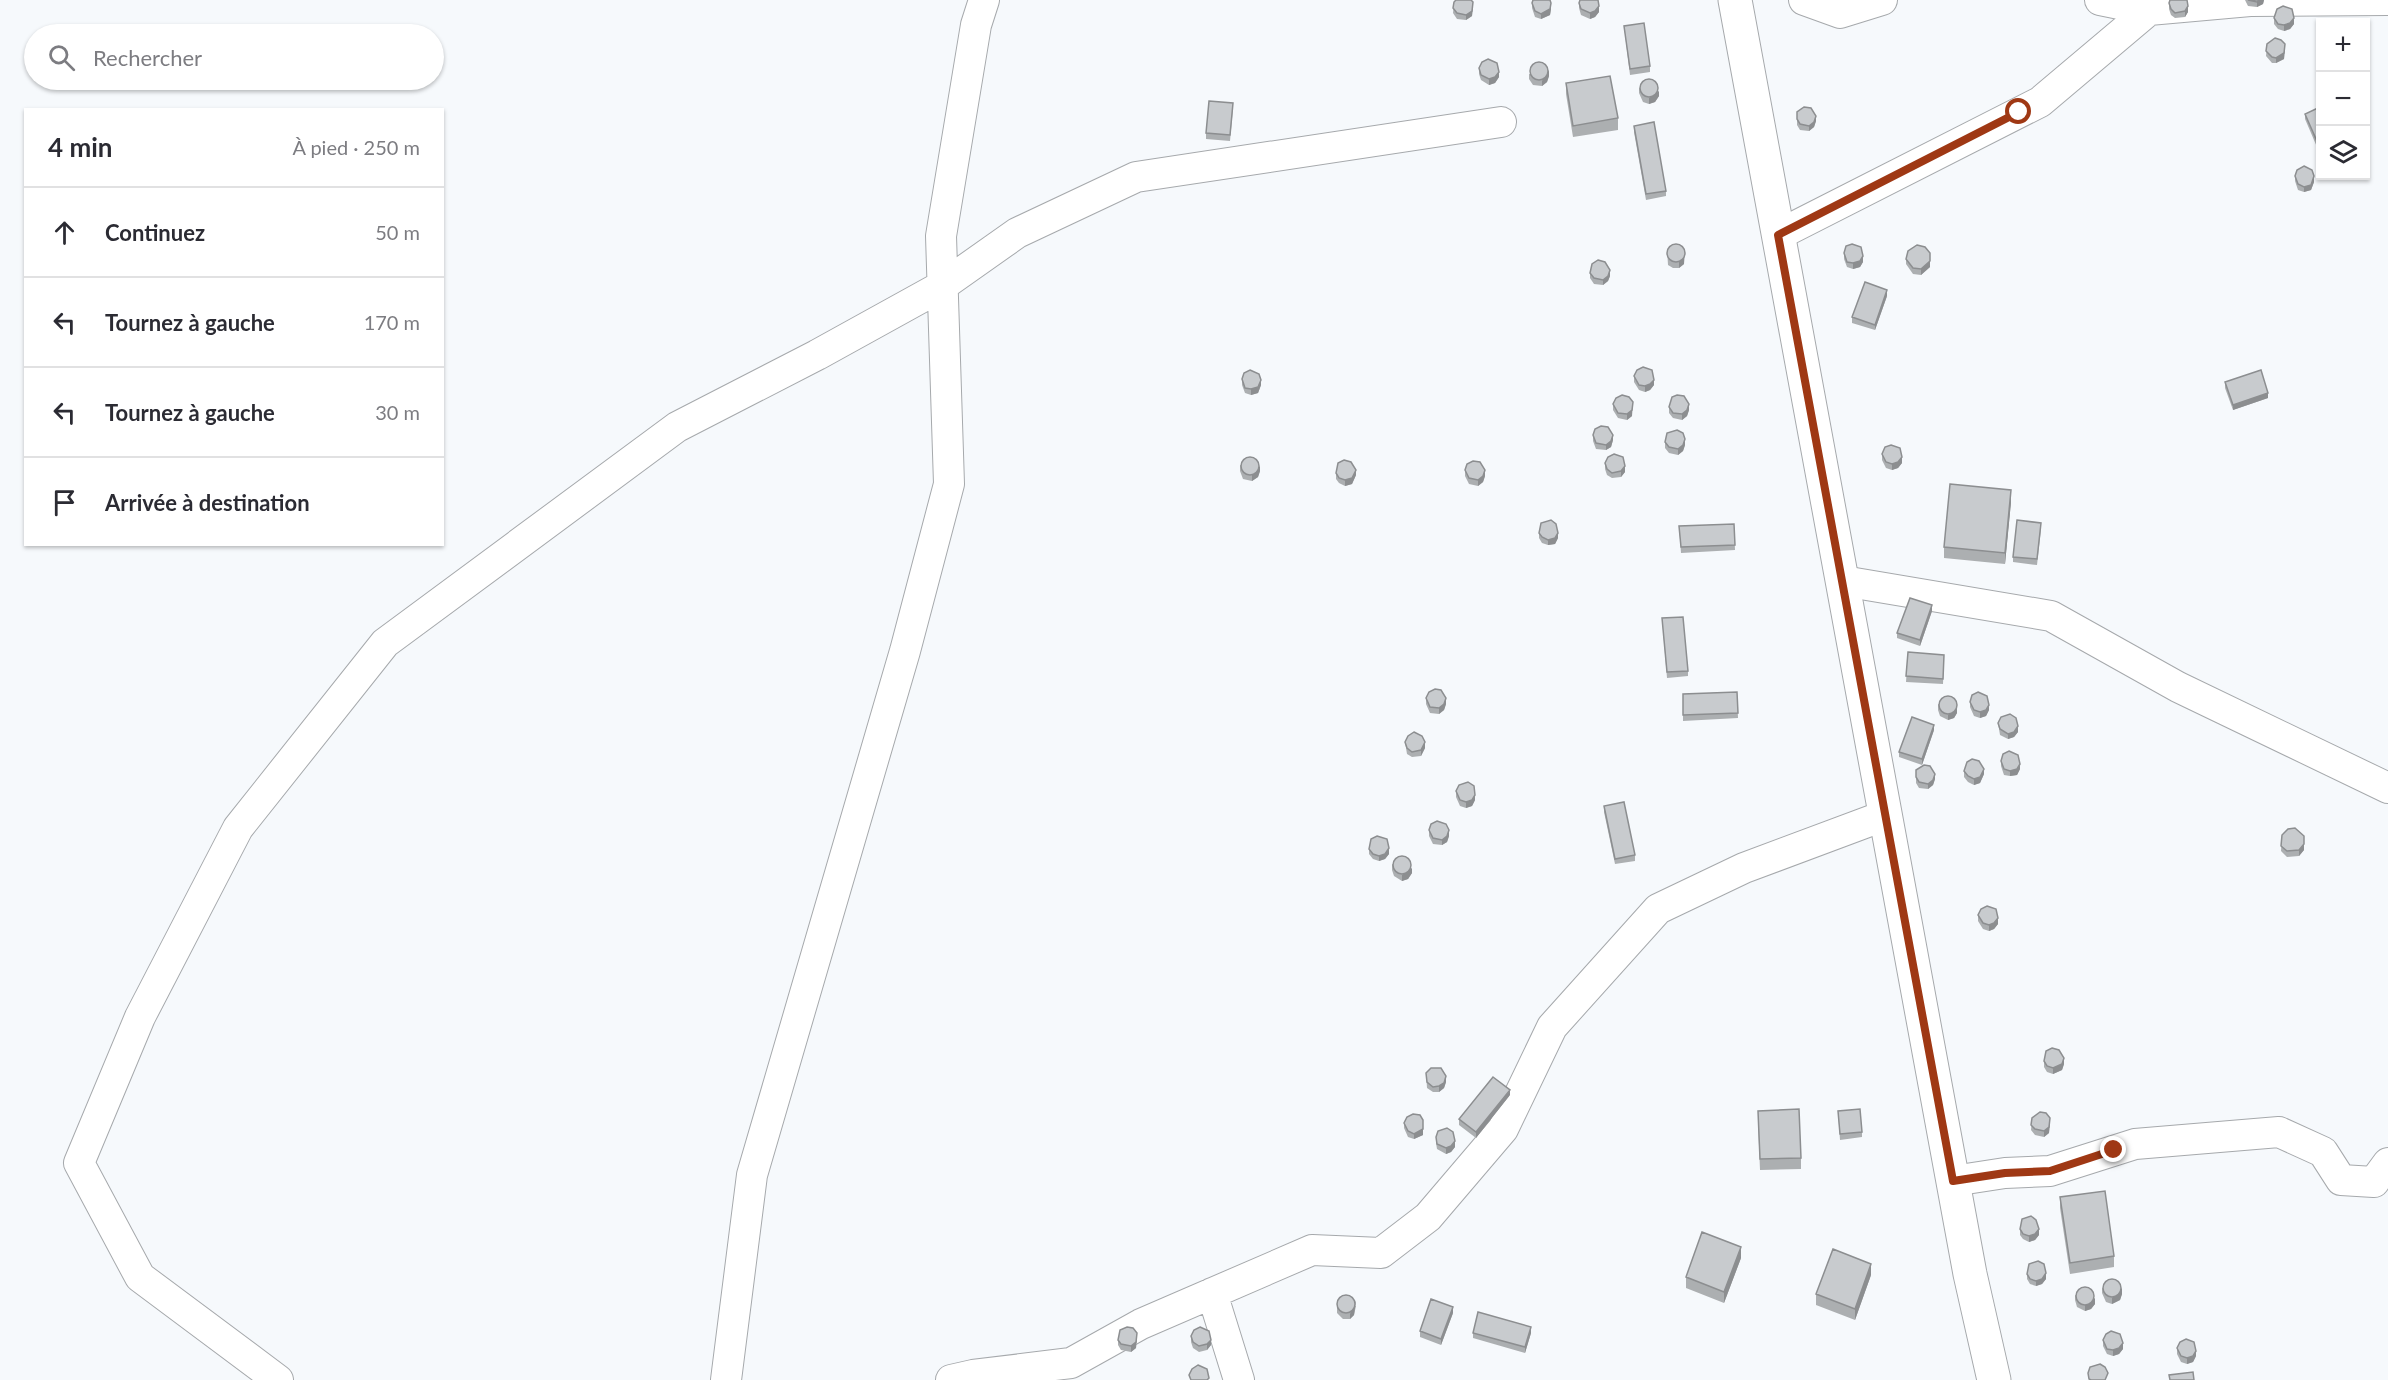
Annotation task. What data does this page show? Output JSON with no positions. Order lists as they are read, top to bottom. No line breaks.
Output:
{"page":{"map_buttons":["+","−"],"search":"Rechercher","heading":["4 min","À pied · 250 m"],"list":[["Continuez","50 m"],["Tournez à gauche","170 m"],["Tournez à gauche","30 m"],"Arrivée à destination"]}}
